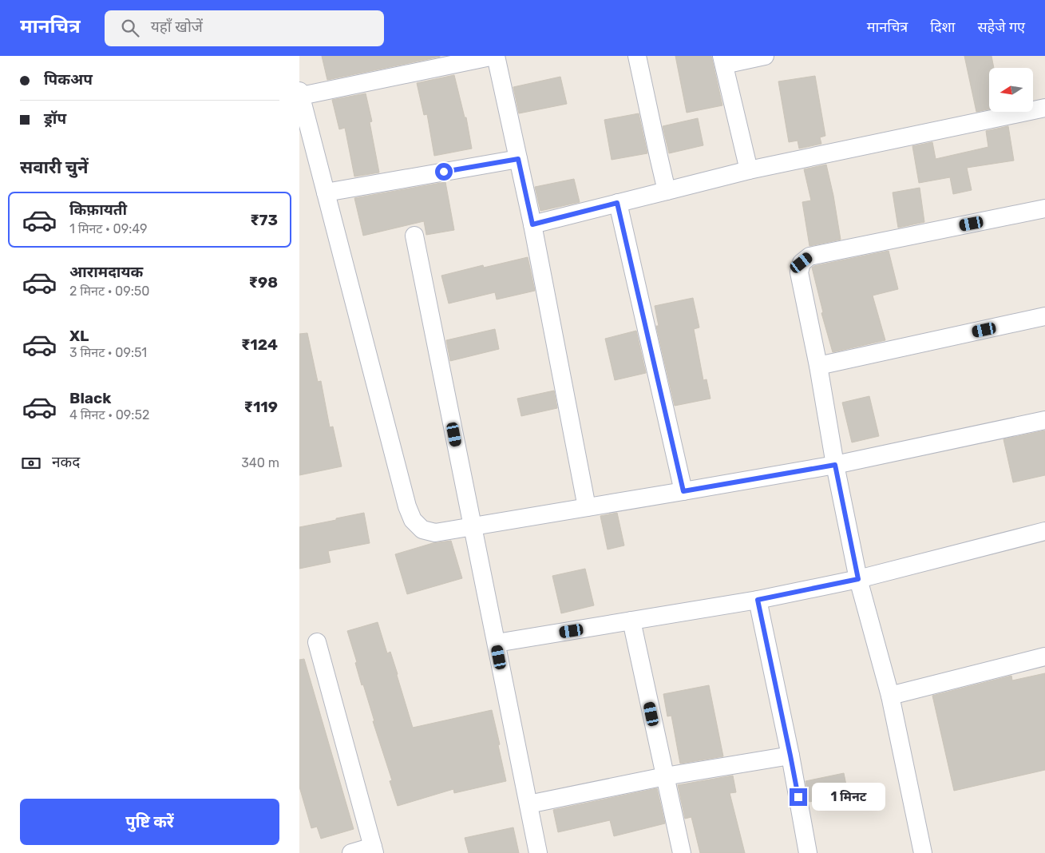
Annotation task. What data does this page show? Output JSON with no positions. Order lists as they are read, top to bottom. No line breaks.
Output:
{"north":"left","page":{"header":"मानचित्र","search":"यहाँ खोजें","nav":["मानचित्र","दिशा","सहेजे गए"],"banner":["पिकअप","ड्रॉप"],"heading":"सवारी चुनें","list":[{"name":"किफ़ायती","note":"1 मिनट · 09:49","value":"₹73"},{"name":"आरामदायक","note":"2 मिनट · 09:50","value":"₹98"},{"name":"XL","note":"3 मिनट · 09:51","value":"₹124"},{"name":"Black","note":"4 मिनट · 09:52","value":"₹119"}],"pay":["नकद","340 m"],"bubble":"1 मिनट","buttons":"पुष्टि करें"}}
